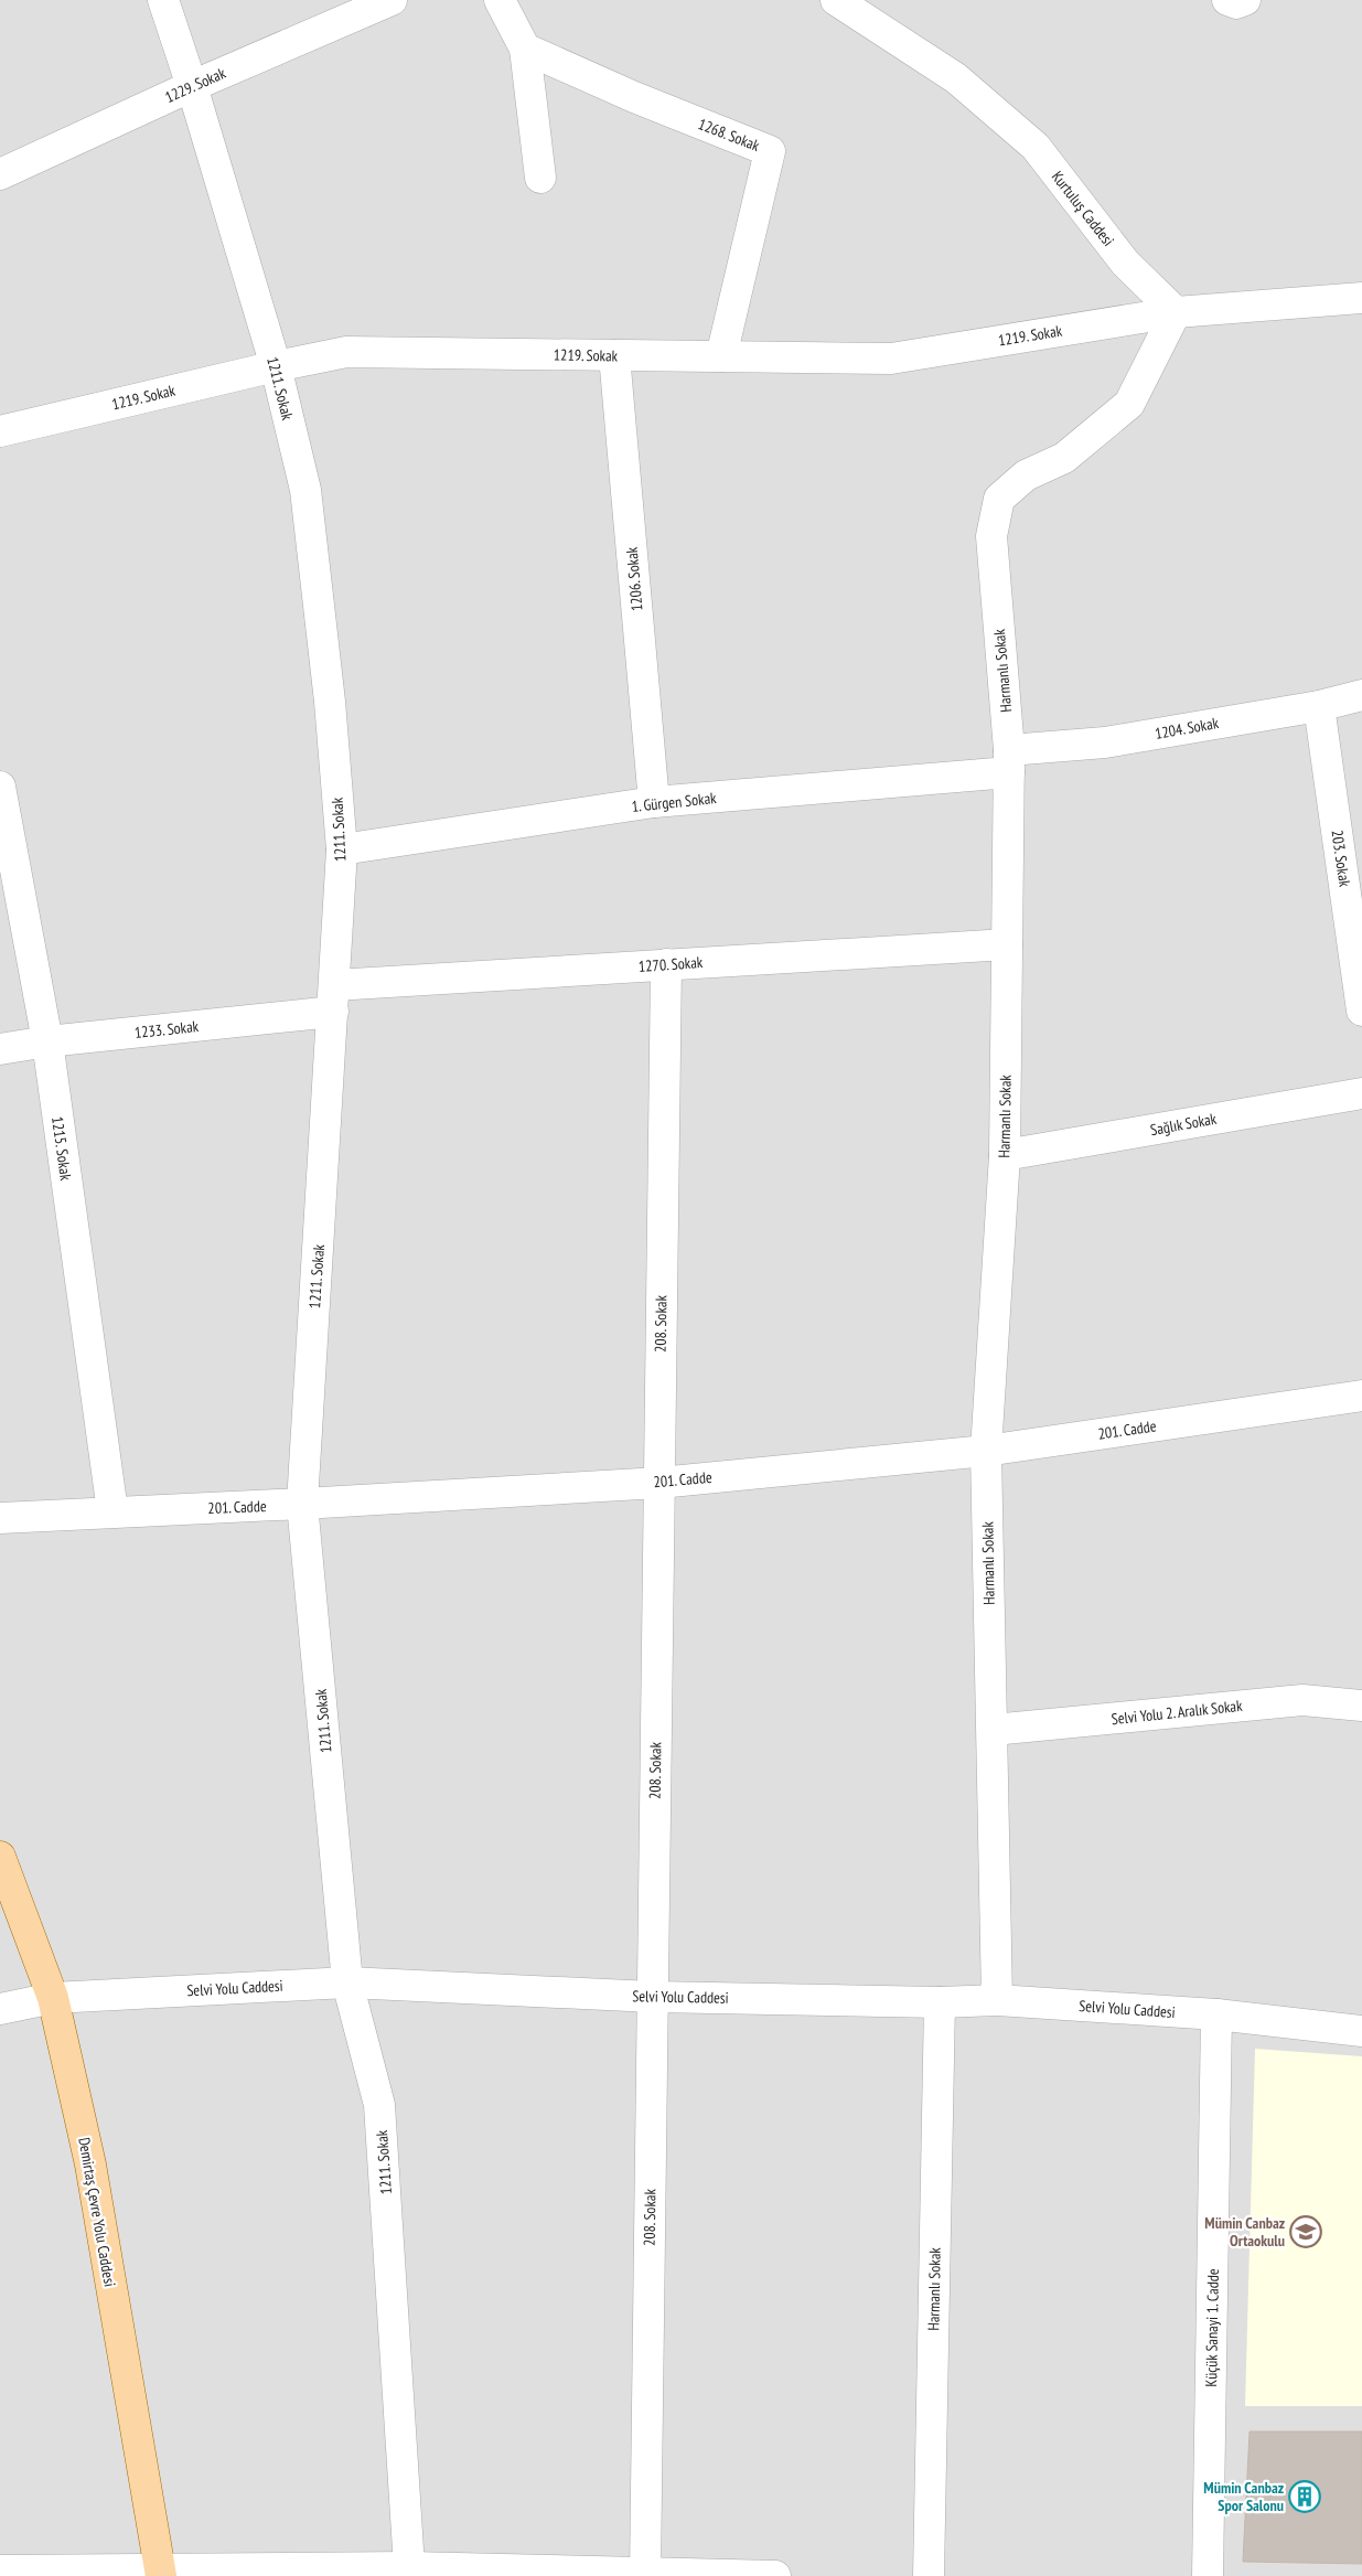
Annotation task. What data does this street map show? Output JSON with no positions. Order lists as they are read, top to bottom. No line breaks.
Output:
{"streets":{"main road":["Demirtaş Çevre Yolu Caddesi"],"street":["1229. Sokak","1268. Sokak","Kurtuluş Caddesi","1219. Sokak","1211. Sokak","1206. Sokak","Harmanlı Sokak","1204. Sokak","1. Gürgen Sokak","203. Sokak","1270. Sokak","1233. Sokak","Sağlık Sokak","1215. Sokak","208. Sokak","201. Cadde","Selvi Yolu 2. Aralık Sokak","Selvi Yolu Caddesi","Küçük Sanayi 1. Cadde"]},"crossings":[["1229. Sokak","1211. Sokak"],["1268. Sokak","1219. Sokak"],["Kurtuluş Caddesi","1219. Sokak"],["Kurtuluş Caddesi","Harmanlı Sokak"],["1219. Sokak","1211. Sokak"],["1219. Sokak","1206. Sokak"],["1219. Sokak","Harmanlı Sokak"],["1211. Sokak","1. Gürgen Sokak"],["1211. Sokak","1270. Sokak"],["1211. Sokak","1233. Sokak"],["1211. Sokak","201. Cadde"],["1211. Sokak","Selvi Yolu Caddesi"],["1206. Sokak","1. Gürgen Sokak"],["Harmanlı Sokak","1204. Sokak"],["Harmanlı Sokak","1. Gürgen Sokak"],["Harmanlı Sokak","1270. Sokak"],["Harmanlı Sokak","Sağlık Sokak"],["Harmanlı Sokak","201. Cadde"],["Harmanlı Sokak","Selvi Yolu 2. Aralık Sokak"],["Harmanlı Sokak","Selvi Yolu Caddesi"],["1204. Sokak","1. Gürgen Sokak"],["1204. Sokak","203. Sokak"],["1270. Sokak","1233. Sokak"],["1270. Sokak","208. Sokak"],["1233. Sokak","1215. Sokak"],["1215. Sokak","201. Cadde"],["208. Sokak","201. Cadde"],["208. Sokak","Selvi Yolu Caddesi"],["Selvi Yolu Caddesi","Demirtaş Çevre Yolu Caddesi"],["Selvi Yolu Caddesi","Küçük Sanayi 1. Cadde"]],"places":{"school or university":["Mümin Canbaz Ortaokulu"],"building":["Mümin Canbaz Spor Salonu"]}}
